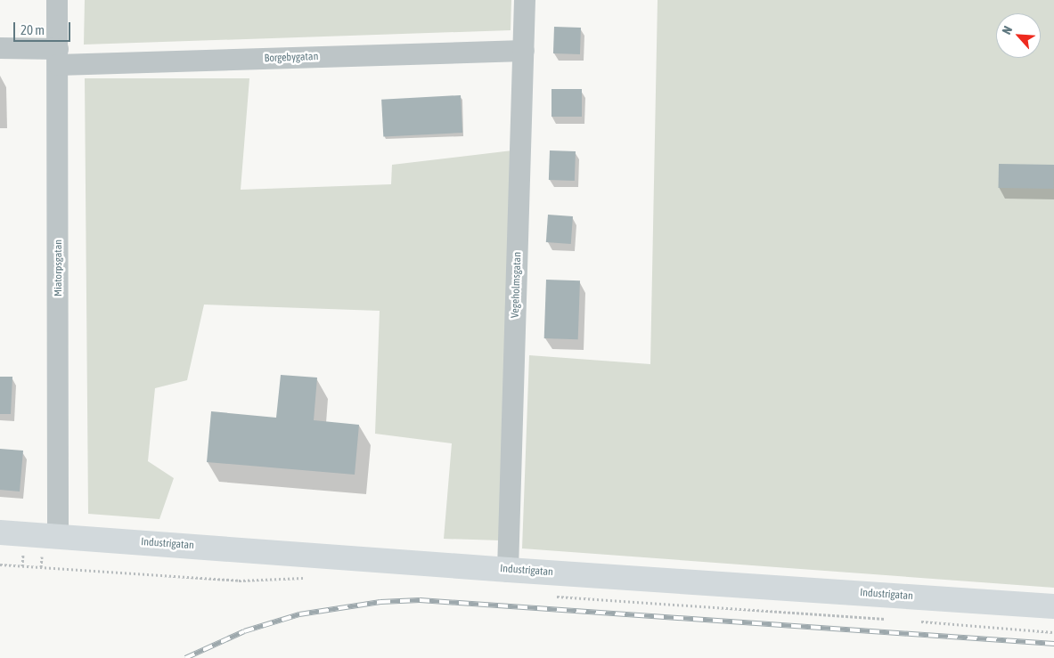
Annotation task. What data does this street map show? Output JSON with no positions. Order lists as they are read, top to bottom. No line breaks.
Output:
{"streets":{"street":["Borgebygatan","Miatorpsgatan","Vegeholmsgatan","Industrigatan"]},"crossings":[["Borgebygatan","Miatorpsgatan"],["Borgebygatan","Vegeholmsgatan"],["Miatorpsgatan","Industrigatan"],["Vegeholmsgatan","Industrigatan"]],"scale_bar":"20 m","north":"top left"}
